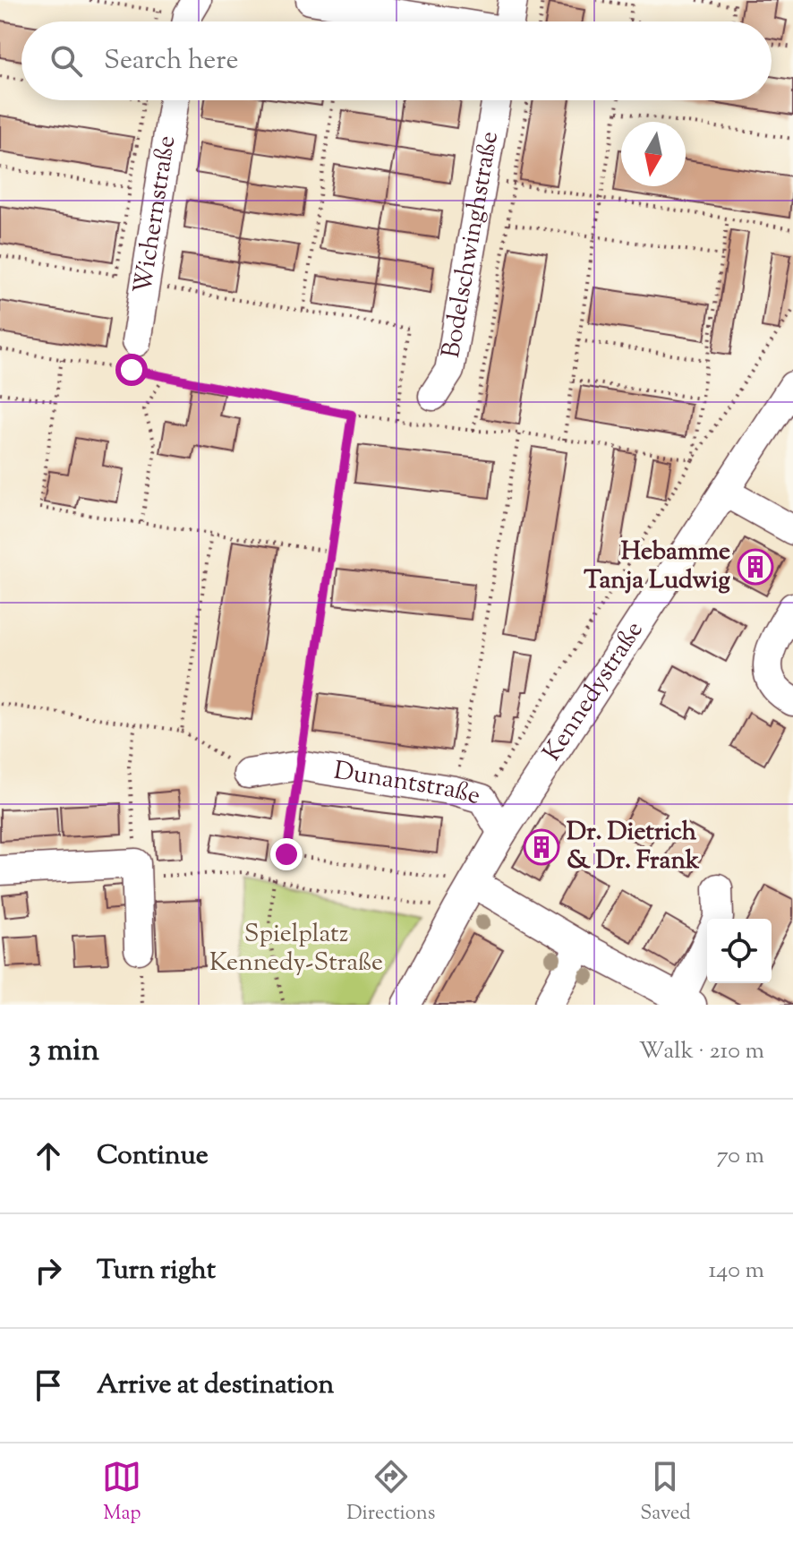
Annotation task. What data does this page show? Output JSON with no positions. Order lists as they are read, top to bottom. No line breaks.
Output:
{"streets":{"street":["Wichernstraße","Bodelschwinghstraße","Kennedystraße","Dunantstraße"]},"crossings":[["Kennedystraße","Dunantstraße"]],"parks":["Spielplatz Kennedy-Straße"],"places":{"building":["Hebamme Tanja Ludwig","Dr. Dietrich & Dr. Frank"]},"north":"bottom","page":{"search":"Search here","heading":["3 min","Walk · 210 m"],"list":[["Continue","70 m"],["Turn right","140 m"],"Arrive at destination"],"nav":["Map","Directions","Saved"]}}
